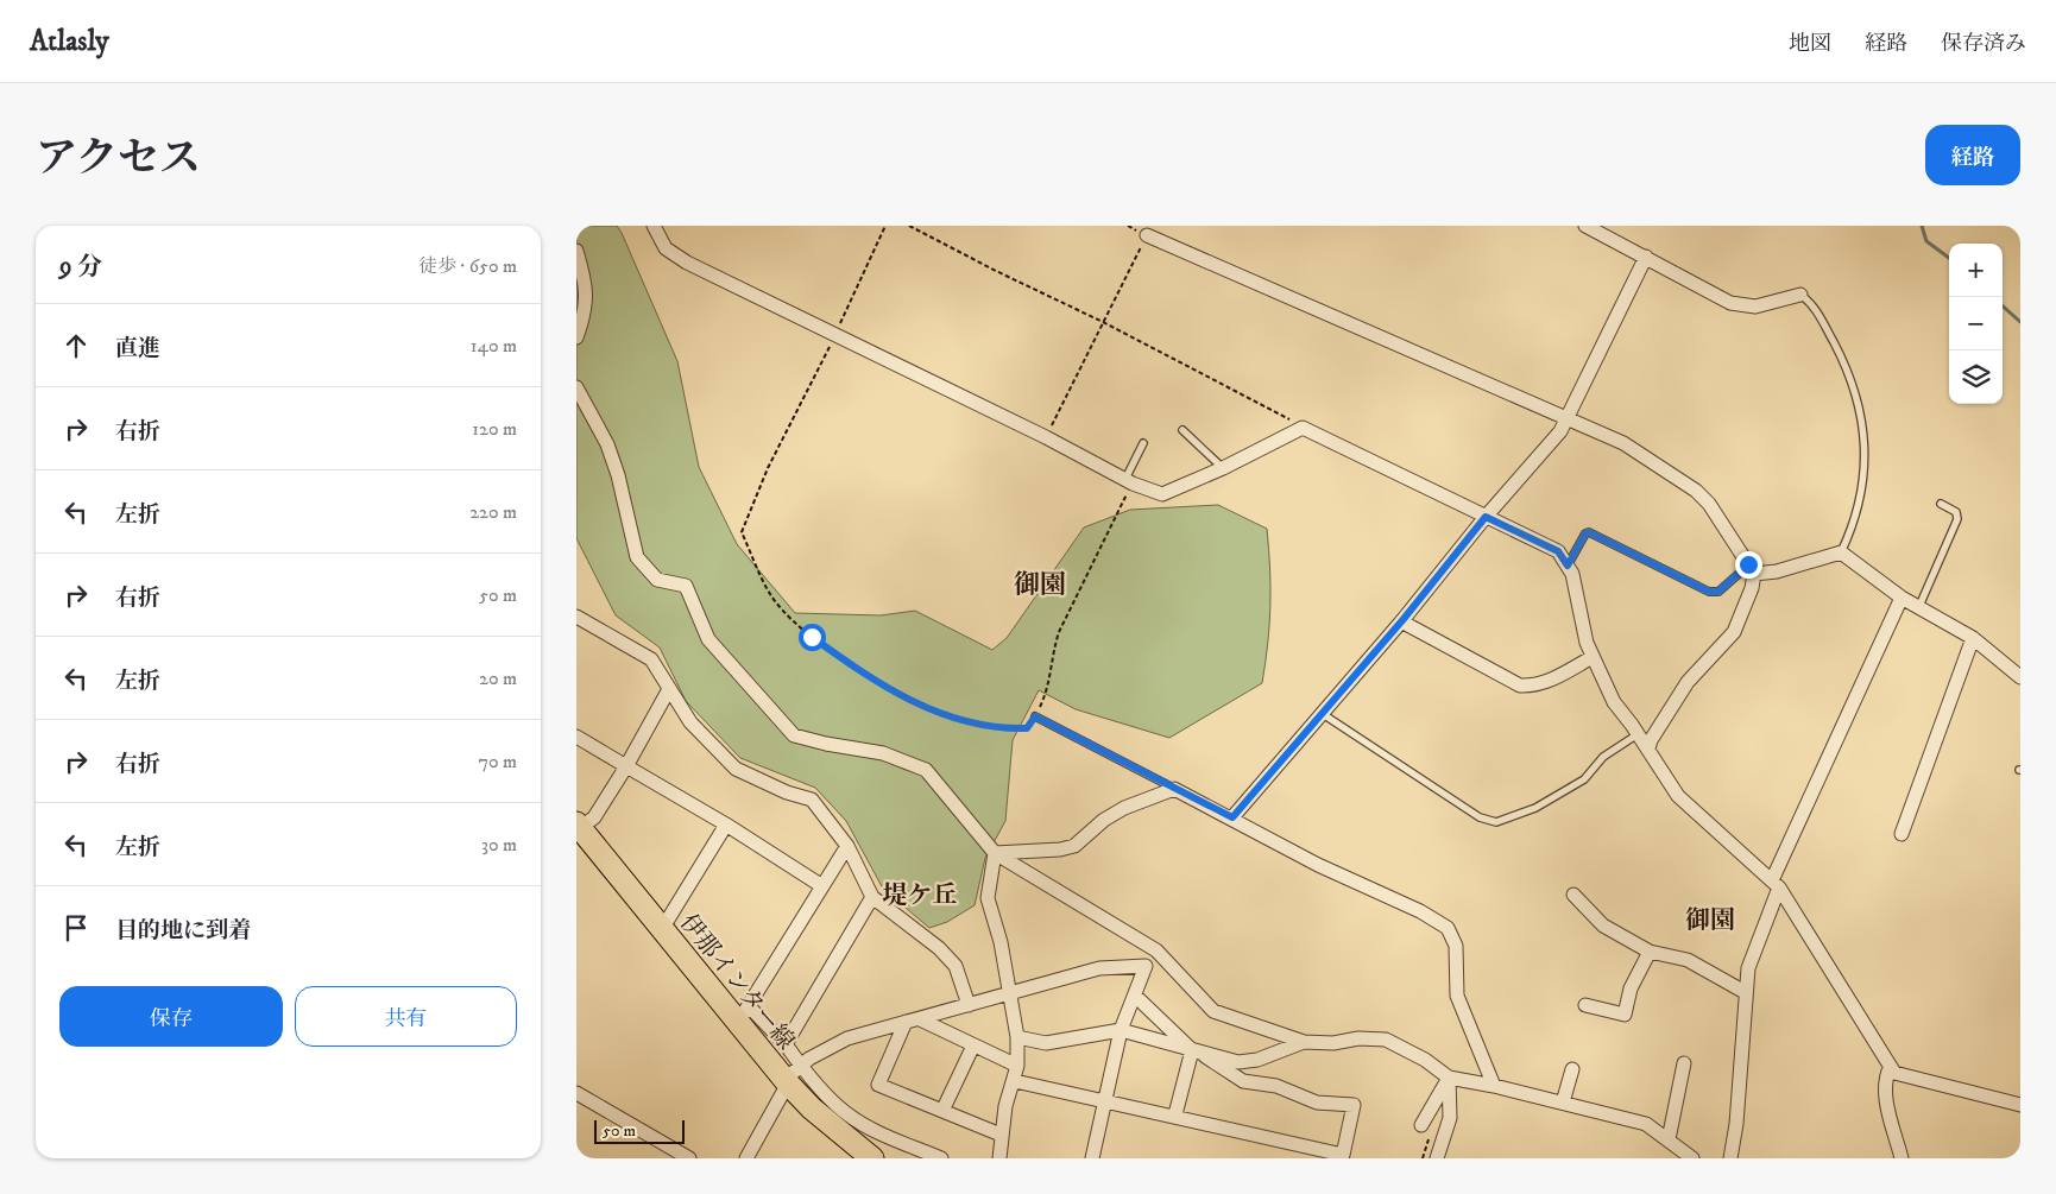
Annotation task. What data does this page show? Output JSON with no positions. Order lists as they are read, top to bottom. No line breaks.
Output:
{"streets":{"main road":["伊那インター線"]},"districts":["御園","堤ケ丘","御園"],"scale_bar":"50 m","page":{"header":"Atlasly","nav":["地図","経路","保存済み"],"title":"アクセス","buttons":["経路",["保存","共有"]],"heading":["9 分","徒歩 · 650 m"],"map_buttons":["+","−"],"list":[["直進","140 m"],["右折","120 m"],["左折","220 m"],["右折","50 m"],["左折","20 m"],["右折","70 m"],["左折","30 m"],"目的地に到着"],"scale":"50 m"}}
